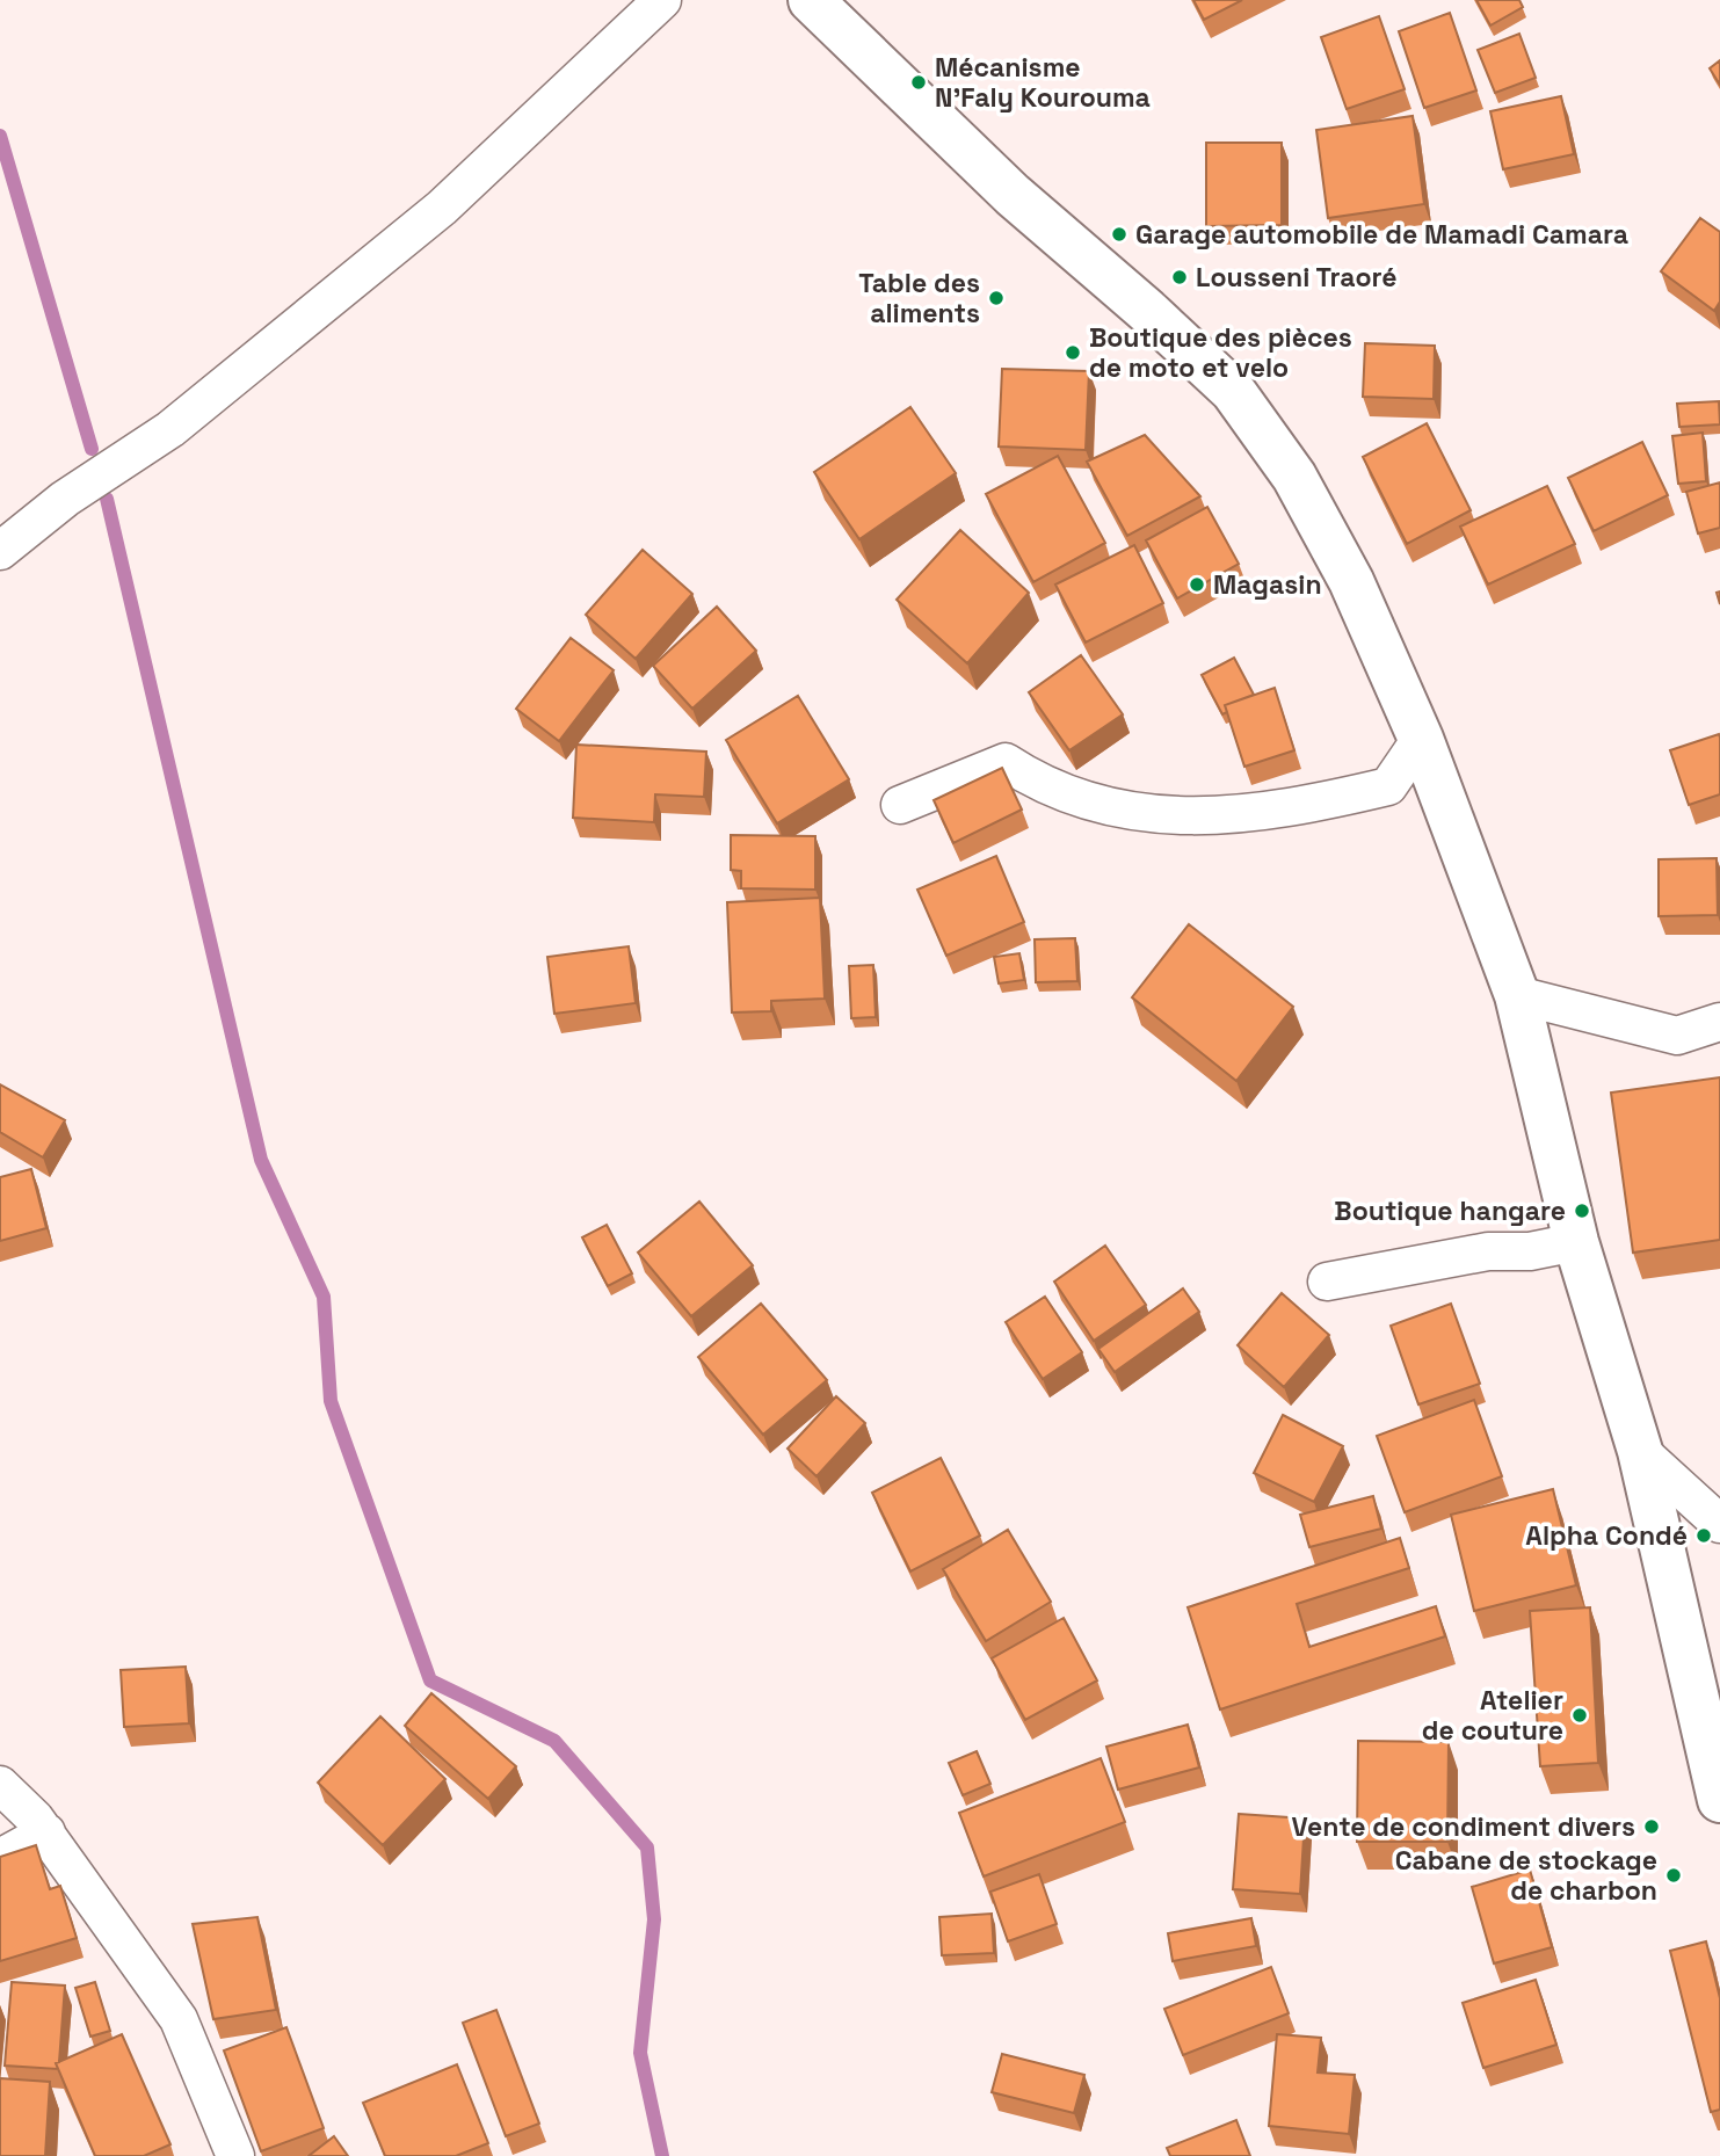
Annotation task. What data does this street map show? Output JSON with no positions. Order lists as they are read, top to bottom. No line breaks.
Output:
{"places":["Mécanisme N'Faly Kourouma","Garage automobile de Mamadi Camara","Lousseni Traoré","Table des aliments","Boutique des pièces de moto et velo","Magasin","Boutique hangare","Alpha Condé","Atelier de couture","Vente de condiment divers","Cabane de stockage de charbon"]}
